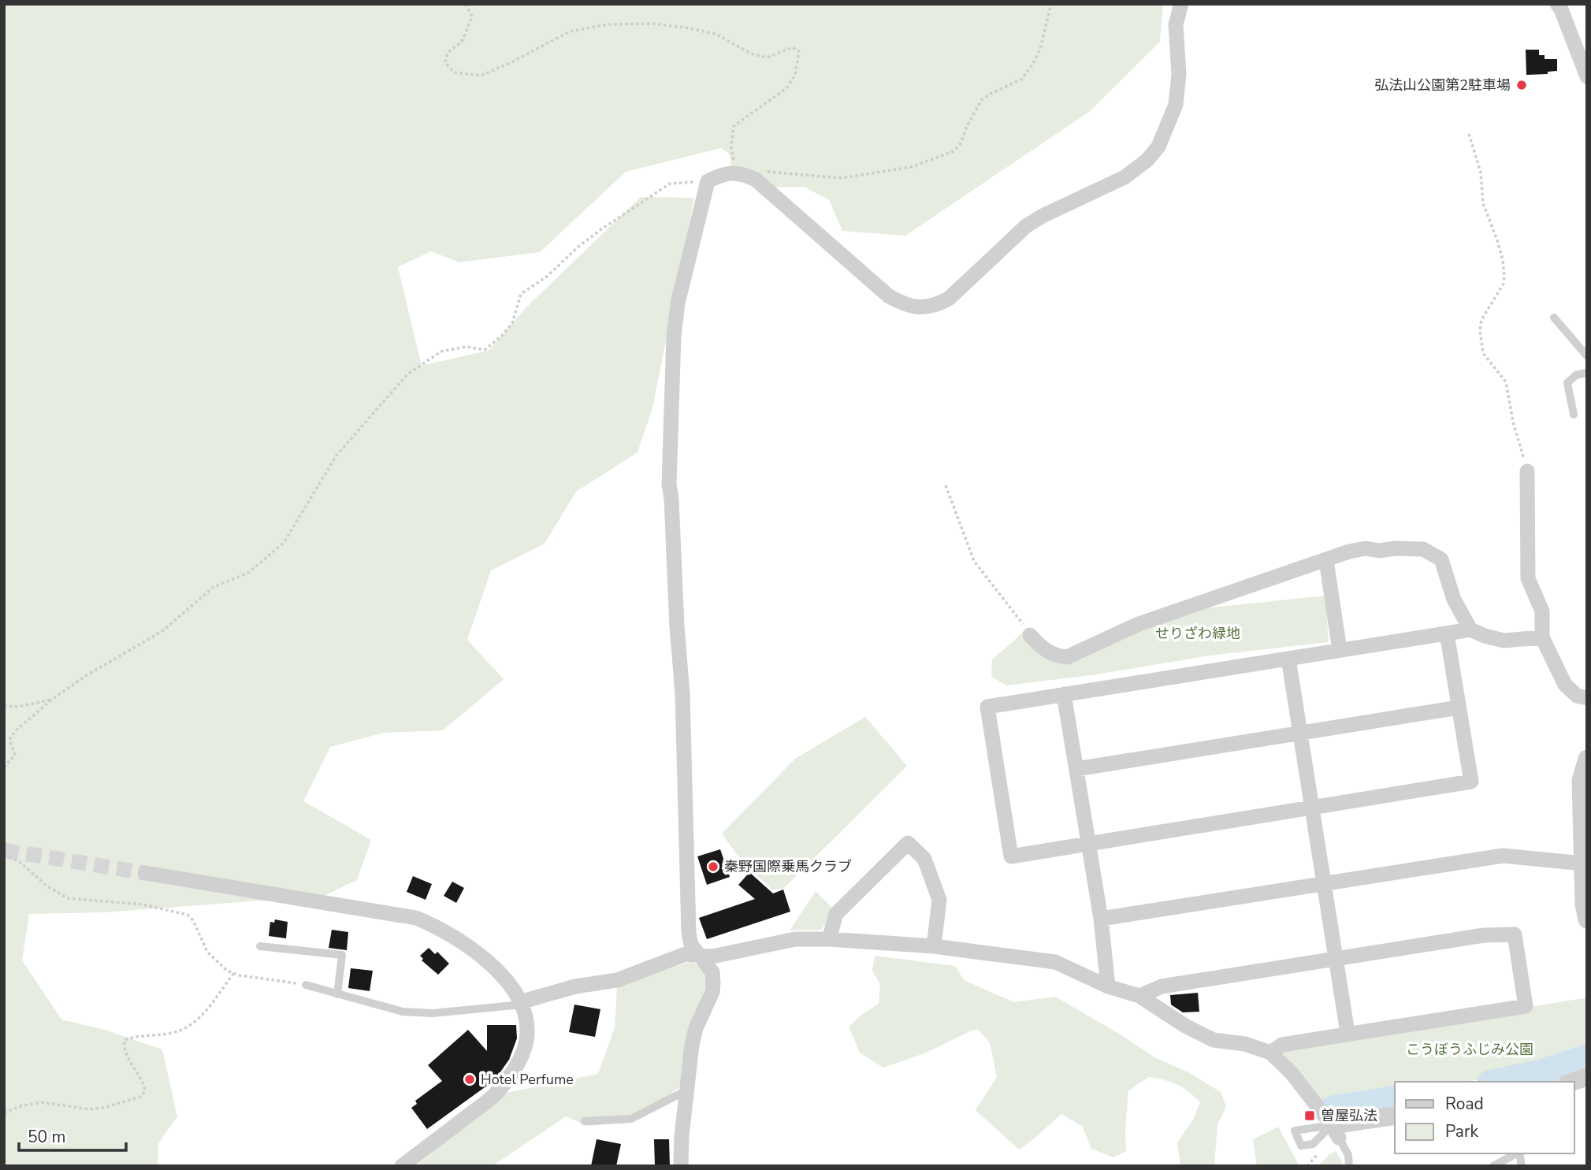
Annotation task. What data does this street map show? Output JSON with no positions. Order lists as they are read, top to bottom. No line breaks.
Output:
{"parks":["せりざわ緑地","こうぼうふじみ公園"],"places":{"other":["弘法山公園第2駐車場","秦野国際乗馬クラブ","Hotel Perfume"],"transit":["曽屋弘法"]},"legend":["Road","Park"],"scale_bar":"50 m"}
